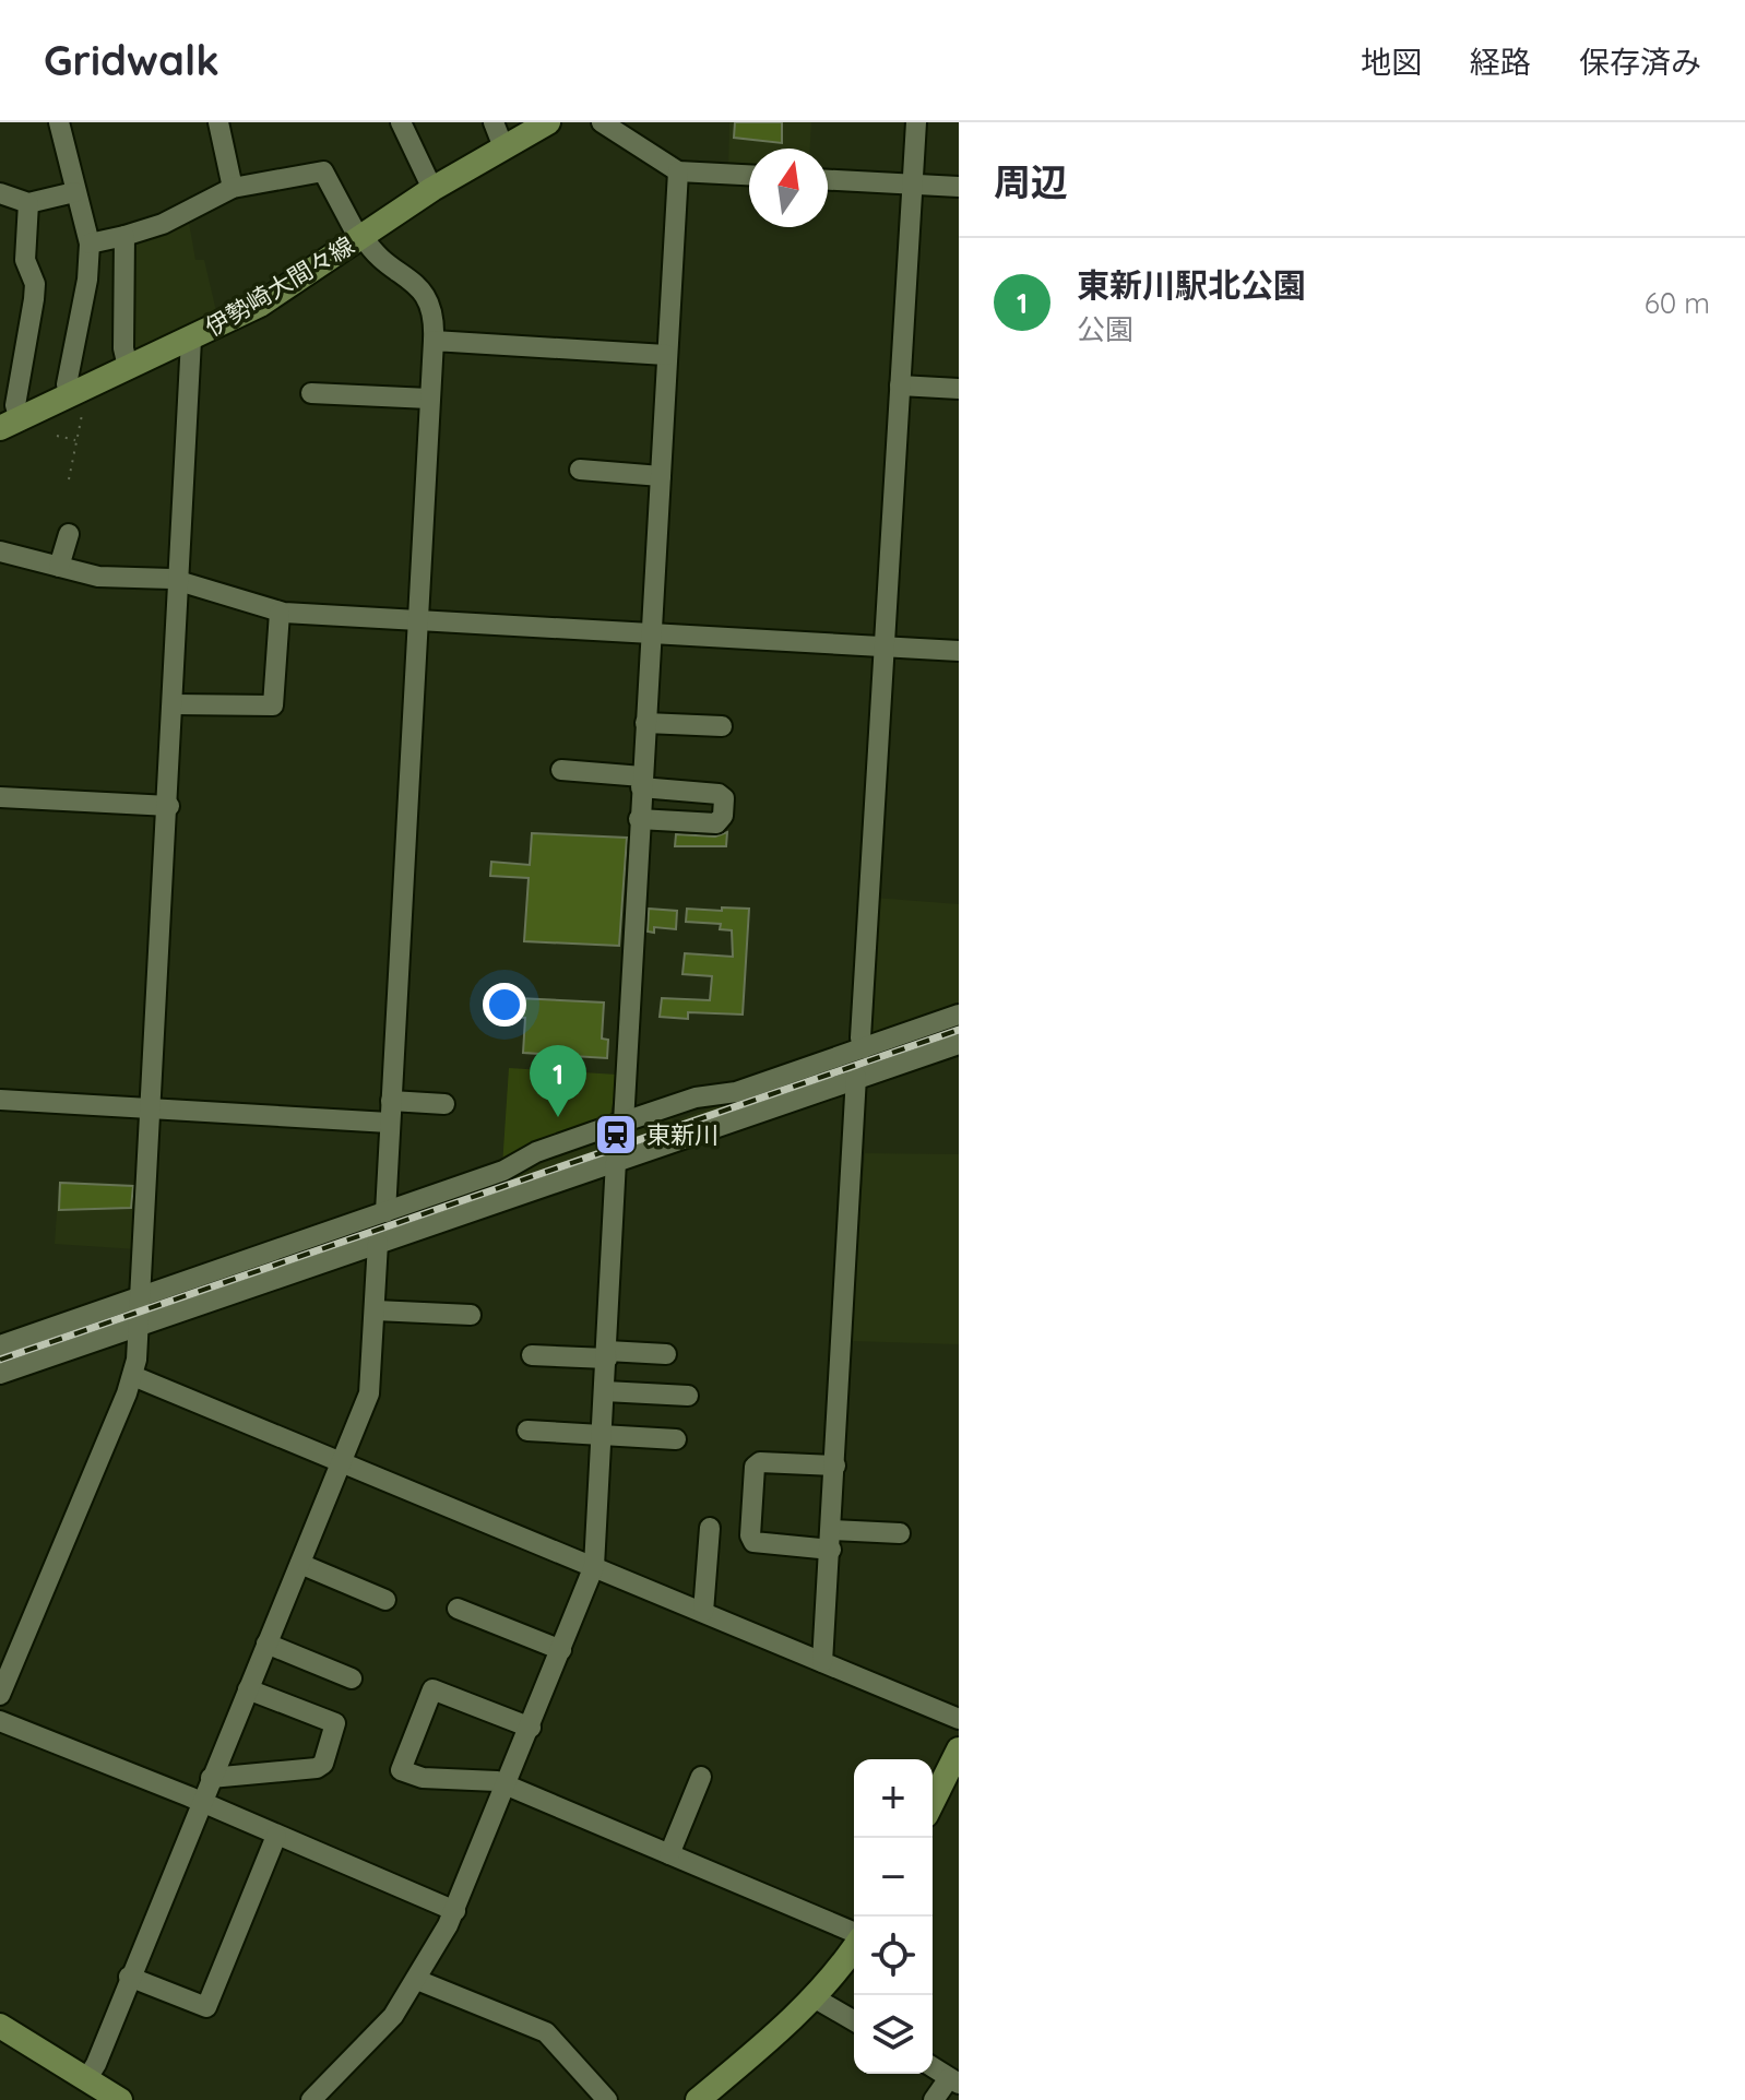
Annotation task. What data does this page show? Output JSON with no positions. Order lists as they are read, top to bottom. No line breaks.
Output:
{"streets":{"main road":["伊勢崎大間々線"]},"places":{"station":["東新川"]},"north":"top","page":{"header":"Gridwalk","nav":["地図","経路","保存済み"],"heading":"周辺","list":[{"mark":"1","name":"東新川駅北公園","note":"公園","value":"60 m"}],"pins":"1","map_buttons":["+","−"]}}
